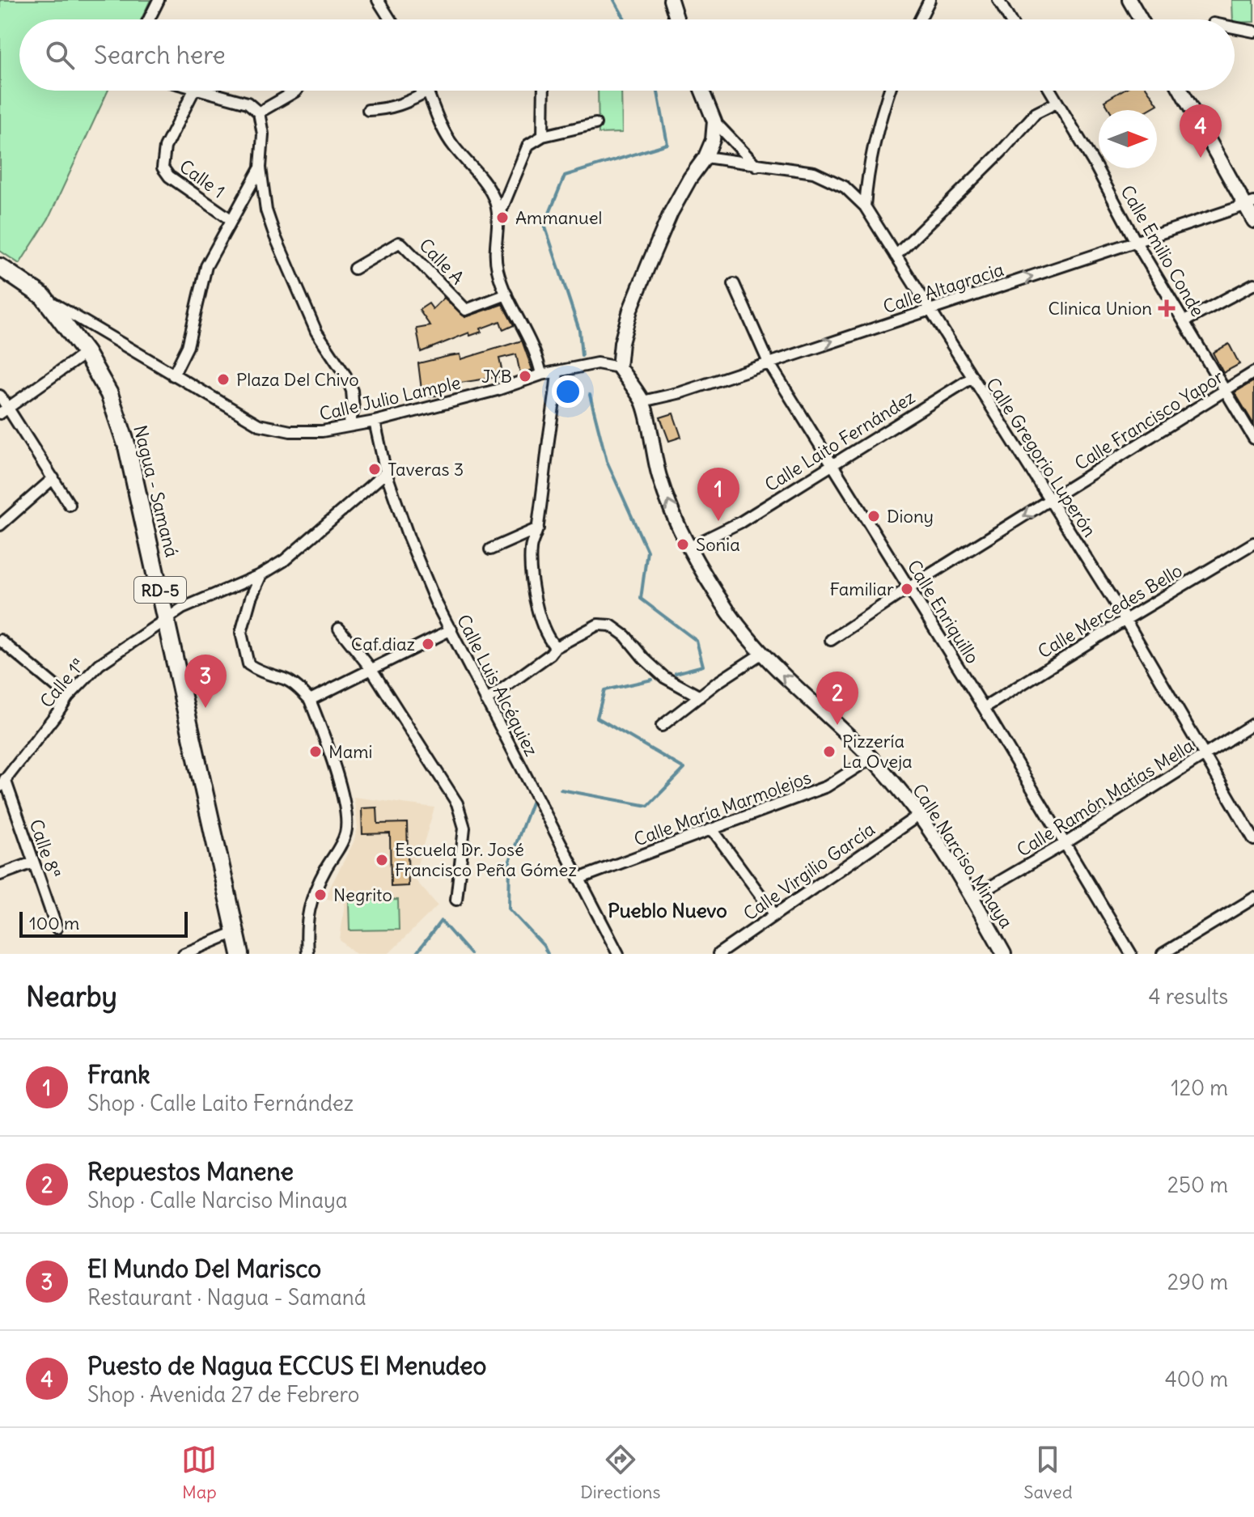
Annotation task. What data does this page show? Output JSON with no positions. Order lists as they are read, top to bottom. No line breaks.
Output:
{"streets":{"main road":["Nagua - Samaná","RD-5"],"street":["Calle 1","Calle Emilio Conde","Calle A","Calle Altagracia","Calle Julio Lample","Calle Francisco Yapor","Calle Laito Fernández","Calle Gregorio Luperón","Calle Mercedes Bello","Calle Enriquillo","Calle 1ª","Calle Luis Alcéquiez","Calle Ramón Matías Mella","Calle María Marmolejos","Calle 8ª","Calle Narciso Minaya","Calle Virgilio García"]},"crossings":[["Calle Emilio Conde","Calle Altagracia"],["Calle Emilio Conde","Calle Francisco Yapor"],["Calle Altagracia","Calle Gregorio Luperón"],["Calle Altagracia","Calle Enriquillo"],["Calle Altagracia","Calle Narciso Minaya"],["Calle Julio Lample","Nagua - Samaná"],["Calle Julio Lample","Calle Luis Alcéquiez"],["Calle Julio Lample","Calle Narciso Minaya"],["Calle Francisco Yapor","Calle Gregorio Luperón"],["Calle Francisco Yapor","Calle Enriquillo"],["Calle Laito Fernández","Calle Gregorio Luperón"],["Calle Laito Fernández","Calle Enriquillo"],["Calle Laito Fernández","Calle Narciso Minaya"],["Calle Gregorio Luperón","Calle Mercedes Bello"],["Calle Gregorio Luperón","Calle Ramón Matías Mella"],["Nagua - Samaná","Calle 1ª"],["Calle Mercedes Bello","Calle Enriquillo"],["Calle Enriquillo","Calle Ramón Matías Mella"],["Calle 1ª","Calle Luis Alcéquiez"],["Calle 1ª","Calle 8ª"],["Calle Luis Alcéquiez","Calle María Marmolejos"],["Calle Ramón Matías Mella","Calle Narciso Minaya"],["Calle María Marmolejos","Calle Narciso Minaya"],["Calle Narciso Minaya","Calle Virgilio García"]],"one_way":["Calle Altagracia","Calle Narciso Minaya"],"districts":["Pueblo Nuevo"],"places":{"other":["Ammanuel","JYB","Plaza Del Chivo","Taveras 3","Diony","Sonia","Familiar","Caf.diaz","Mami","Pizzería La Oveja","Escuela Dr. José Francisco Peña Gómez","Negrito"],"health":["Clinica Union"]},"scale_bar":"100 m","north":"right","page":{"search":"Search here","pins":["4","1","3","2"],"scale":"100 m","heading":["Nearby","4 results"],"list":[{"mark":"1","name":"Frank","note":"Shop · Calle Laito Fernández","value":"120 m"},{"mark":"2","name":"Repuestos Manene","note":"Shop · Calle Narciso Minaya","value":"250 m"},{"mark":"3","name":"El Mundo Del Marisco","note":"Restaurant · Nagua - Samaná","value":"290 m"},{"mark":"4","name":"Puesto de Nagua ECCUS El Menudeo","note":"Shop · Avenida 27 de Febrero","value":"400 m"}],"nav":["Map","Directions","Saved"]}}
